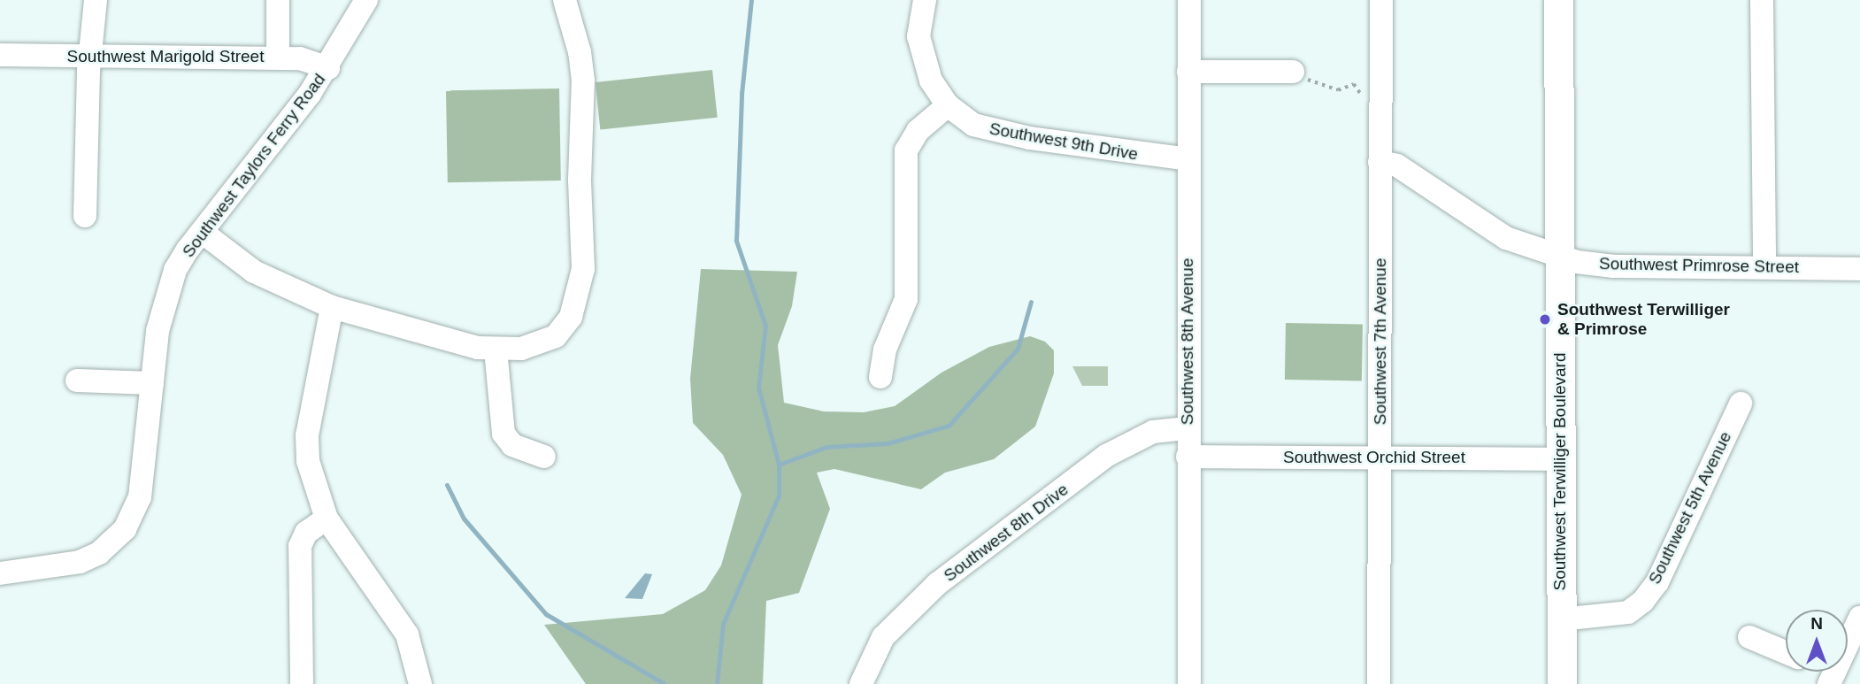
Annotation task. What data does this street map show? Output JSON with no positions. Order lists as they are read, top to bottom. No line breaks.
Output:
{"streets":{"main road":["Southwest Terwilliger Boulevard"],"street":["Southwest Marigold Street","Southwest 9th Drive","Southwest Taylors Ferry Road","Southwest Primrose Street","Southwest 8th Avenue","Southwest 7th Avenue","Southwest Orchid Street","Southwest 5th Avenue","Southwest 8th Drive"]},"crossings":[["Southwest Marigold Street","Southwest Taylors Ferry Road"],["Southwest 9th Drive","Southwest 8th Avenue"],["Southwest Primrose Street","Southwest 7th Avenue"],["Southwest Primrose Street","Southwest Terwilliger Boulevard"],["Southwest 8th Avenue","Southwest Orchid Street"],["Southwest 8th Avenue","Southwest 8th Drive"],["Southwest 7th Avenue","Southwest Orchid Street"],["Southwest Orchid Street","Southwest Terwilliger Boulevard"],["Southwest Terwilliger Boulevard","Southwest 5th Avenue"]],"places":["Southwest Terwilliger & Primrose"],"north":"top"}
